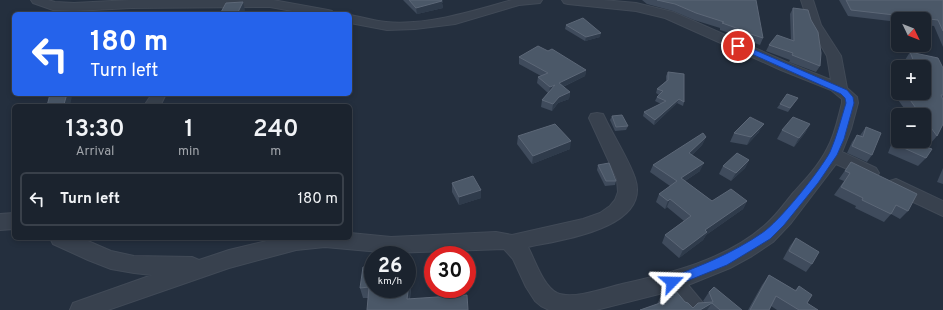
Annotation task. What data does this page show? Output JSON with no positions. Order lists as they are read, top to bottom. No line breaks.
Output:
{"north":"bottom right","page":{"map_buttons":["+","−"],"turn":["180 m","Turn left"],"eta":["13:30","Arrival","1","min","240","m"],"list":[{"name":"Turn left","value":"180 m"}],"speed":"26 km/h","limit":"30"}}
